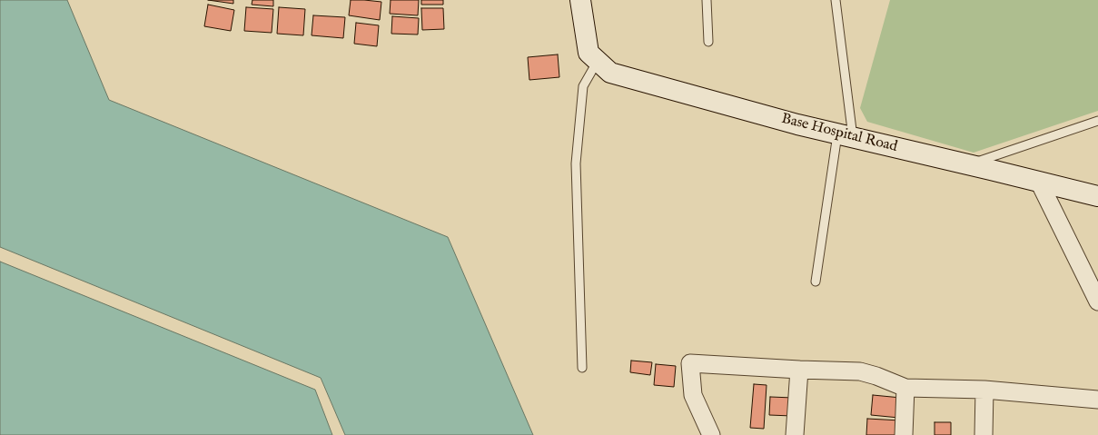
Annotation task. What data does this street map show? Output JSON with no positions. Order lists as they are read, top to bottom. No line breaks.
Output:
{"streets":{"street":["Base Hospital Road"]}}
